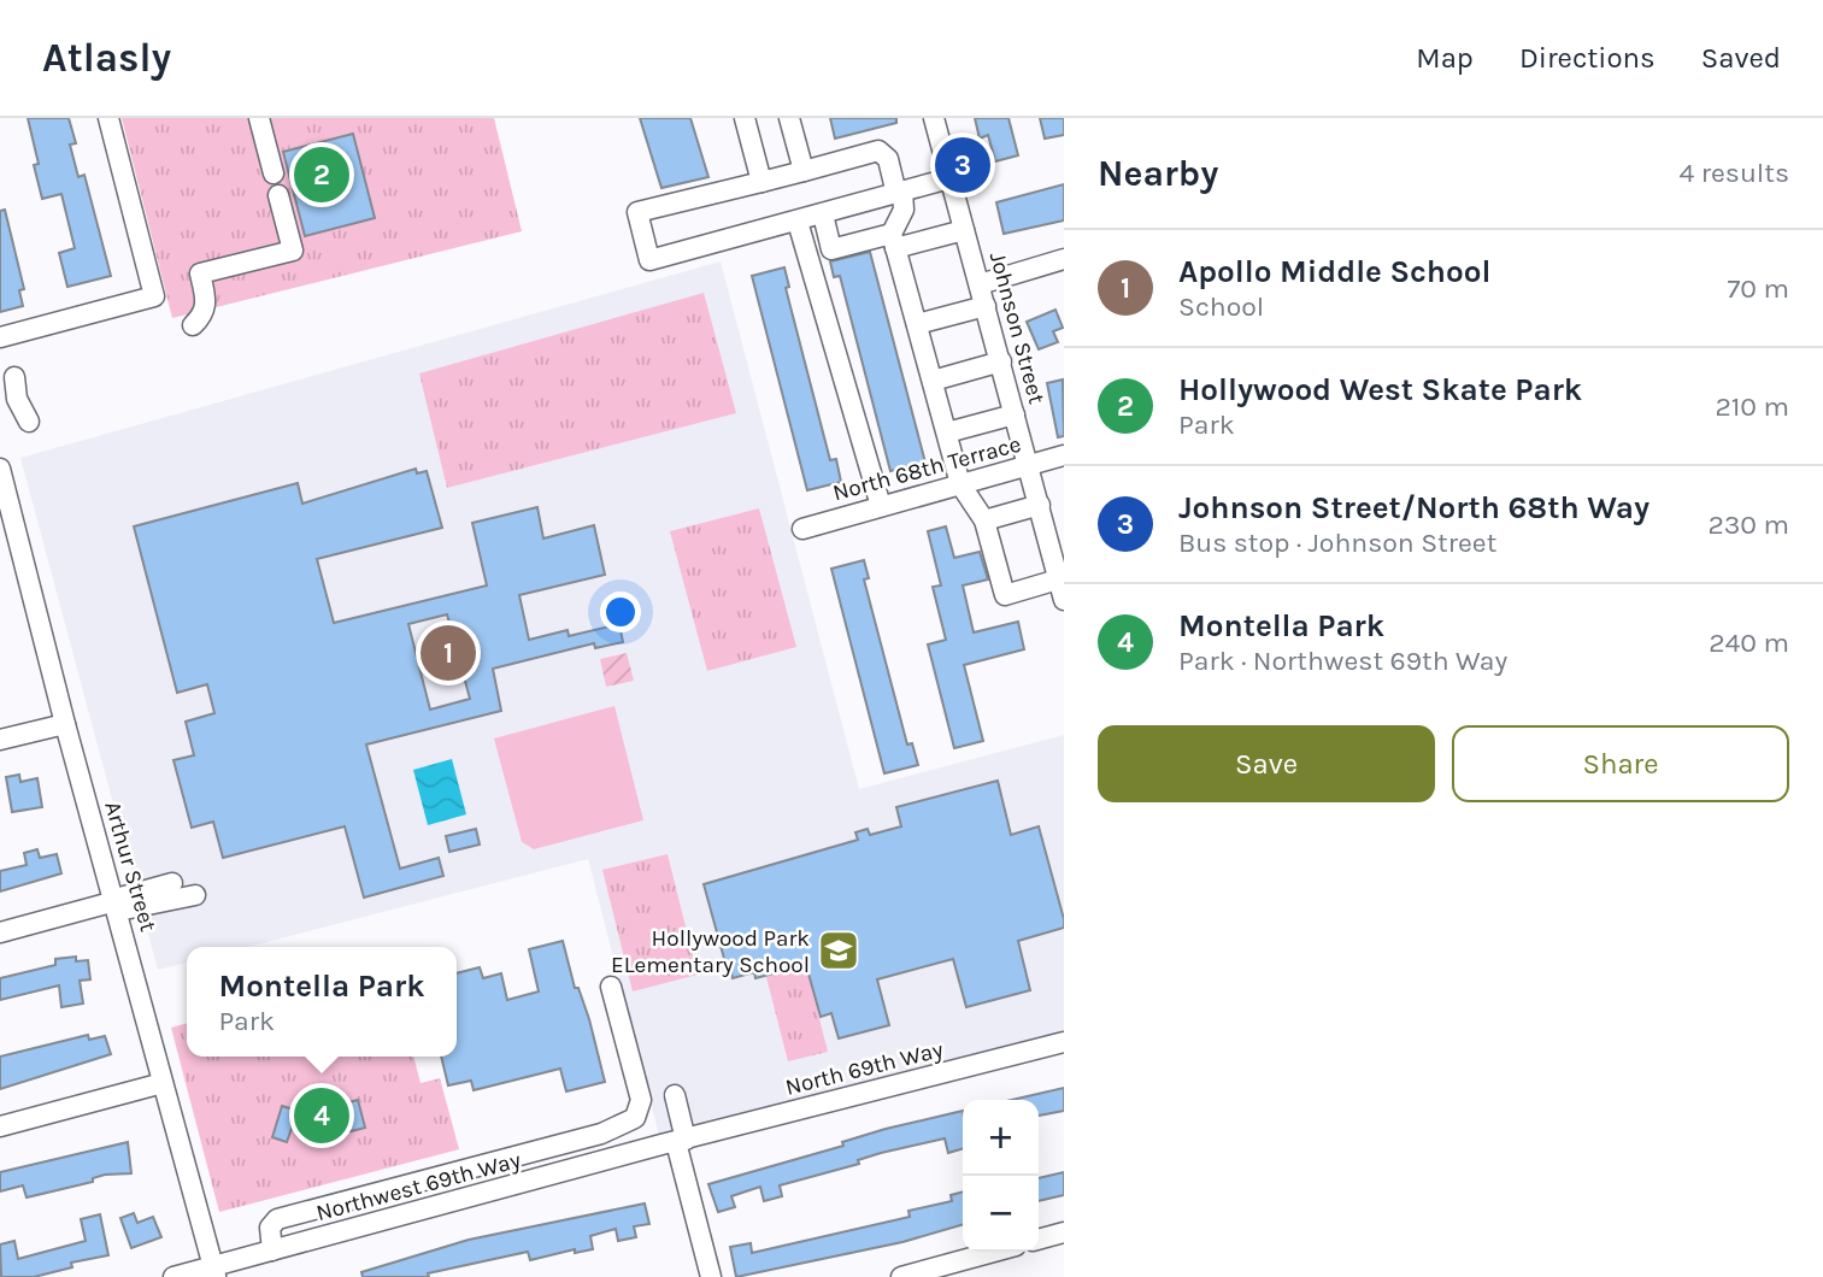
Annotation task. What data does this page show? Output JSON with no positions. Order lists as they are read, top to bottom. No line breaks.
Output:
{"streets":{"street":["Johnson Street","North 68th Terrace","Arthur Street","North 69th Way","Northwest 69th Way"]},"crossings":[["Johnson Street","North 68th Terrace"],["Arthur Street","Northwest 69th Way"],["North 69th Way","Northwest 69th Way"]],"places":{"school or university":["Hollywood Park ELementary School"]},"page":{"header":"Atlasly","nav":["Map","Directions","Saved"],"heading":["Nearby","4 results"],"pins":["3","2","1","4"],"list":[{"mark":"1","name":"Apollo Middle School","note":"School","value":"70 m"},{"mark":"2","name":"Hollywood West Skate Park","note":"Park","value":"210 m"},{"mark":"3","name":"Johnson Street/North 68th Way","note":"Bus stop · Johnson Street","value":"230 m"},{"mark":"4","name":"Montella Park","note":"Park · Northwest 69th Way","value":"240 m"}],"buttons":["Save","Share"],"popup":["Montella Park","Park"],"map_buttons":["+","−"]}}
